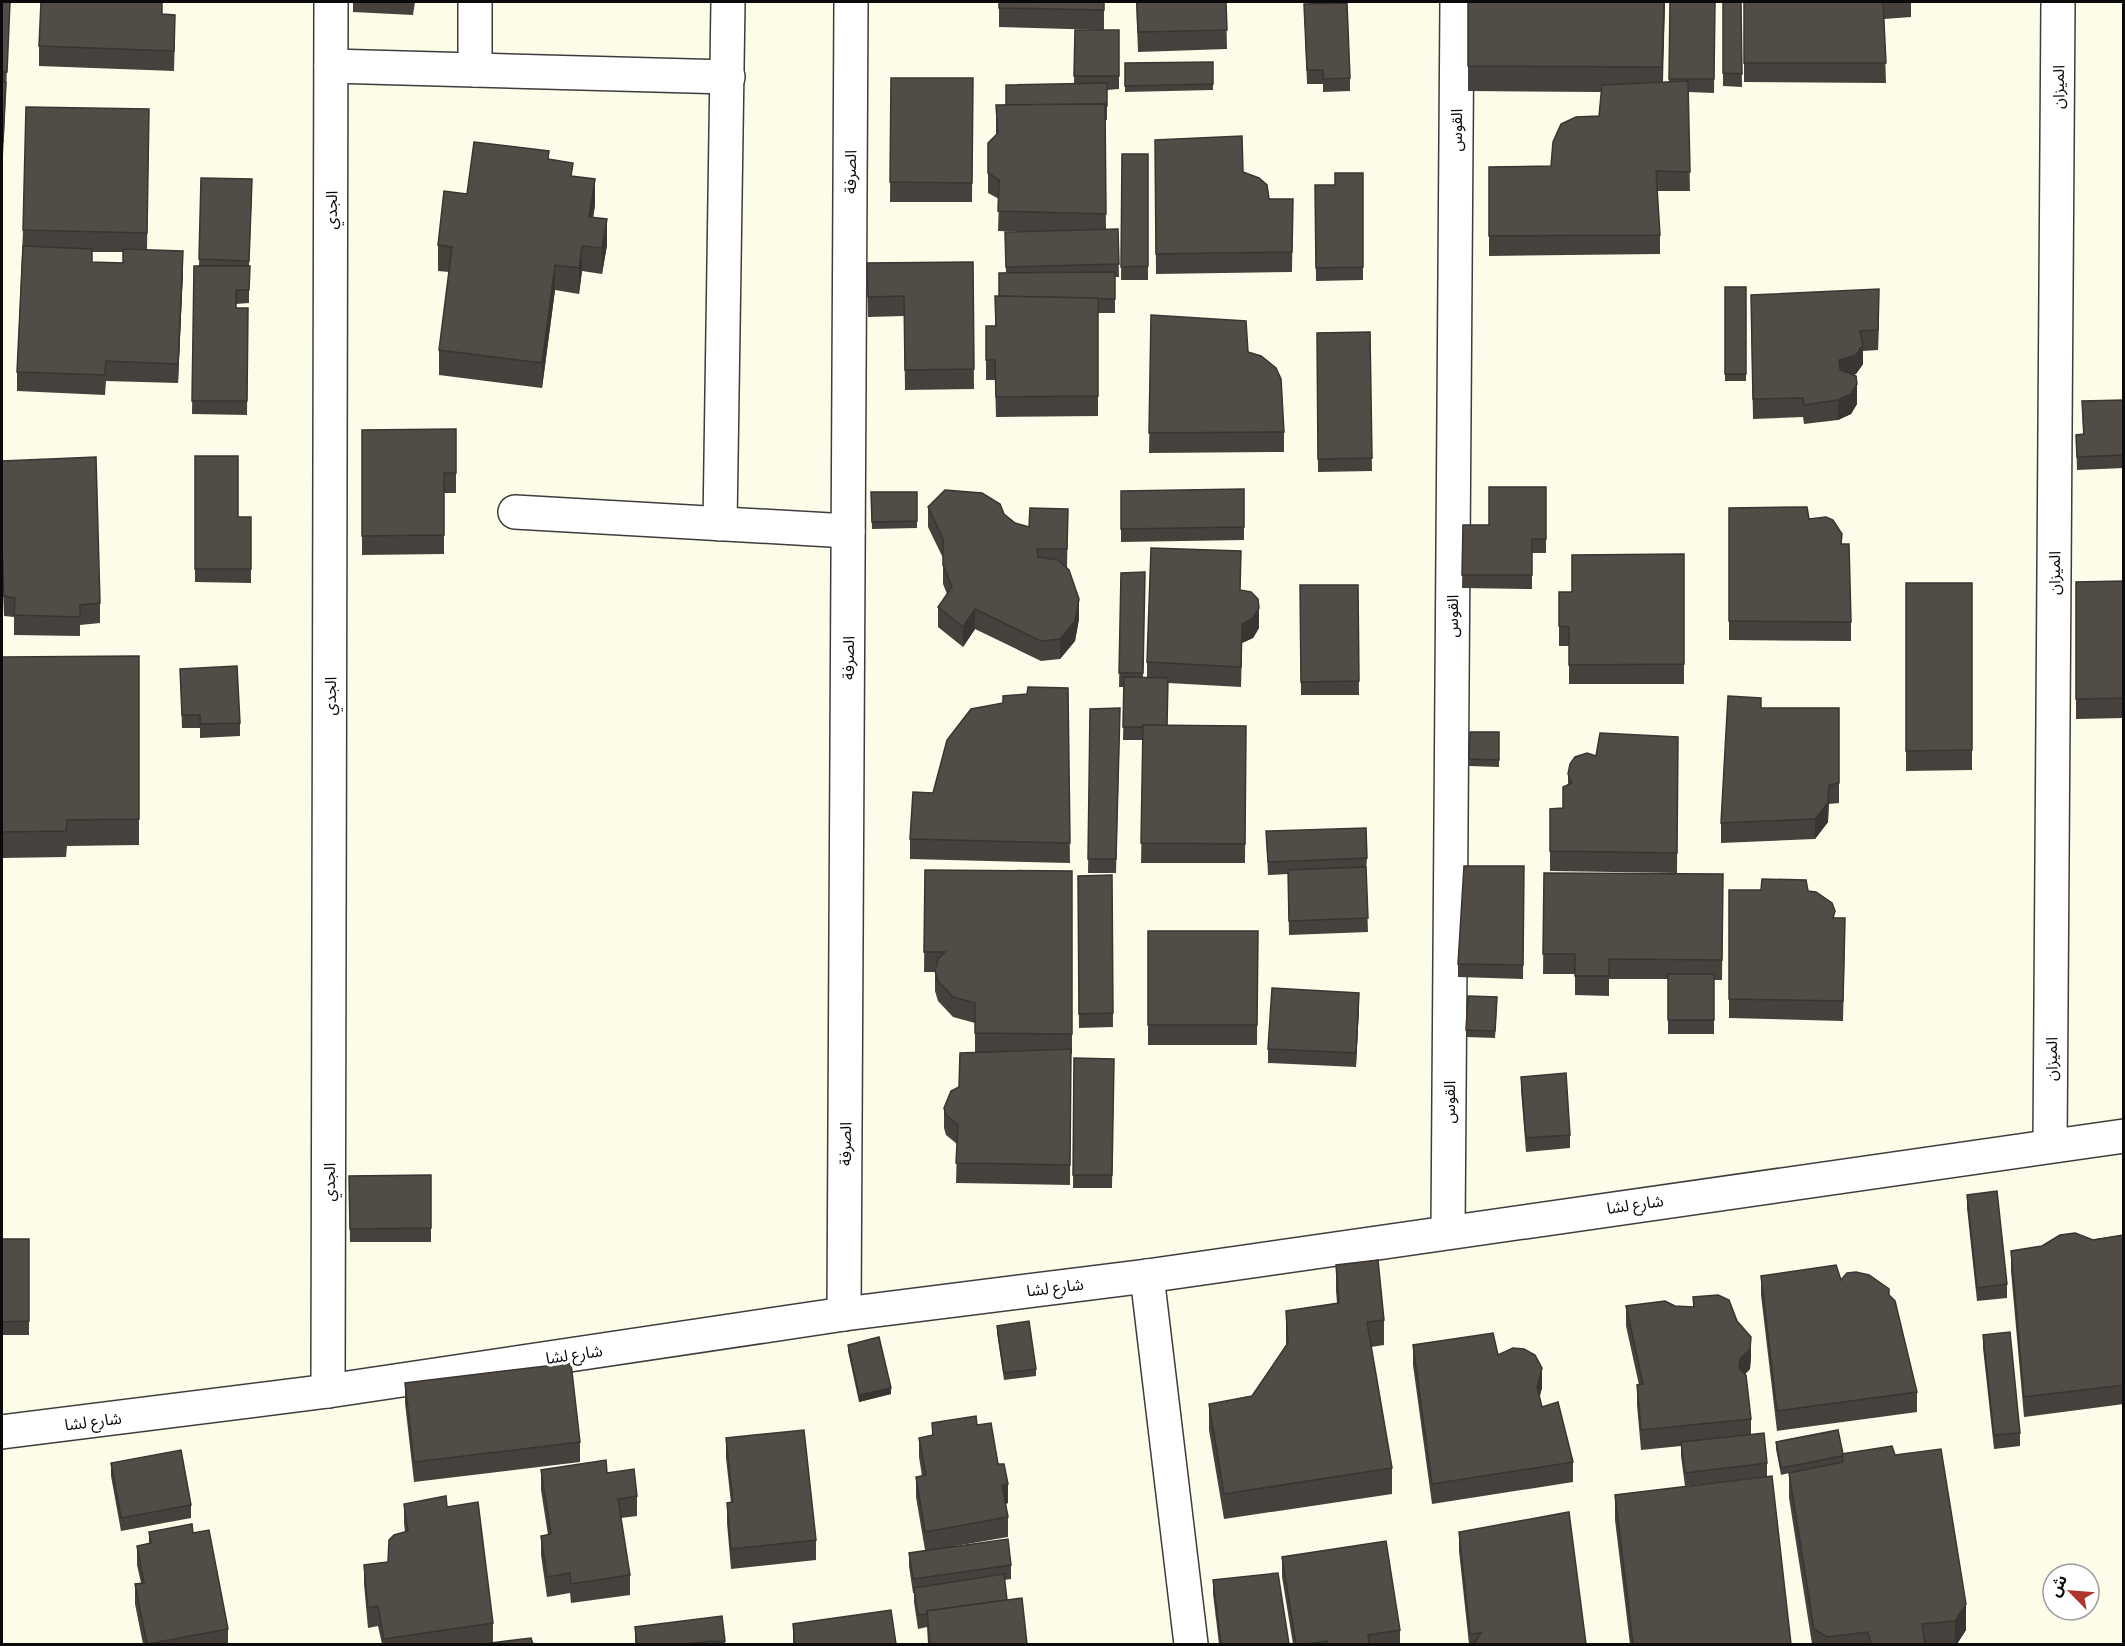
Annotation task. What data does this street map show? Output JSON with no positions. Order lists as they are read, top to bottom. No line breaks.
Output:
{"streets":{"street":["الميزان","القوس","الصرفة","الجدي","شارع لشا"]},"crossings":[["الميزان","شارع لشا"],["القوس","شارع لشا"],["الصرفة","شارع لشا"],["الجدي","شارع لشا"]],"north":"top left"}
